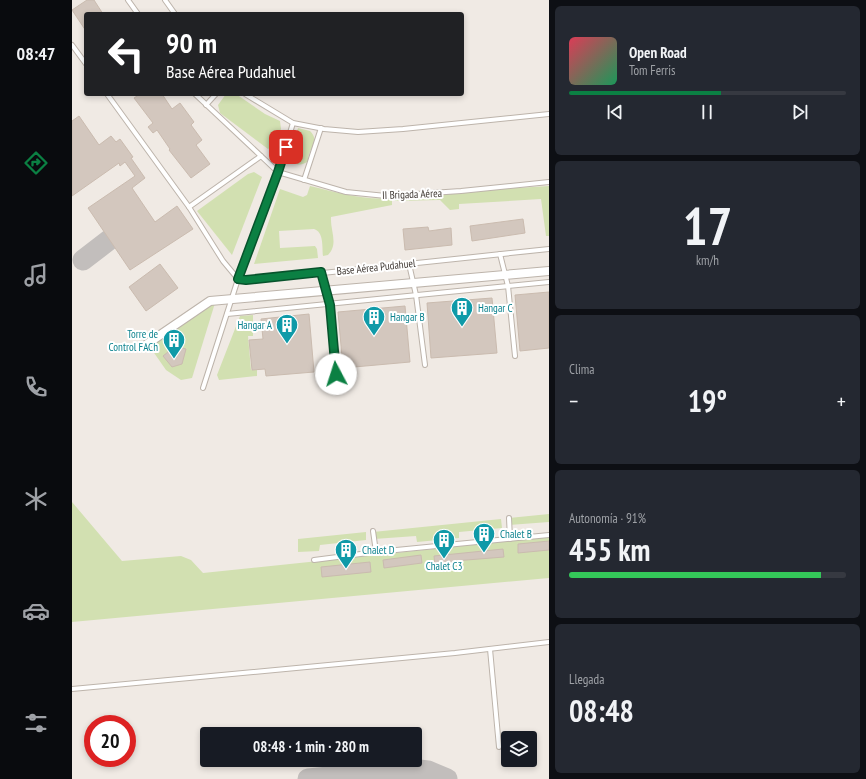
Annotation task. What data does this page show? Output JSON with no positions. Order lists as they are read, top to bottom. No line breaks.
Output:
{"streets":{"lane":["II Brigada Aérea","Base Aérea Pudahuel"]},"places":{"building":["Hangar C","Hangar B","Hangar A","Torre de Control FACh","Chalet B","Chalet C3","Chalet D"]},"page":{"tabs":"08:47","turn":["90 m","Base Aérea Pudahuel"],"song":["Open Road","Tom Ferris"],"tile":[["17","km/h"],"Clima",["Autonomía · 91%","455 km"],["Llegada","08:48"]],"heat":["−","19°","+"],"limit":"20","trip":"08:48 · 1 min · 280 m"}}
